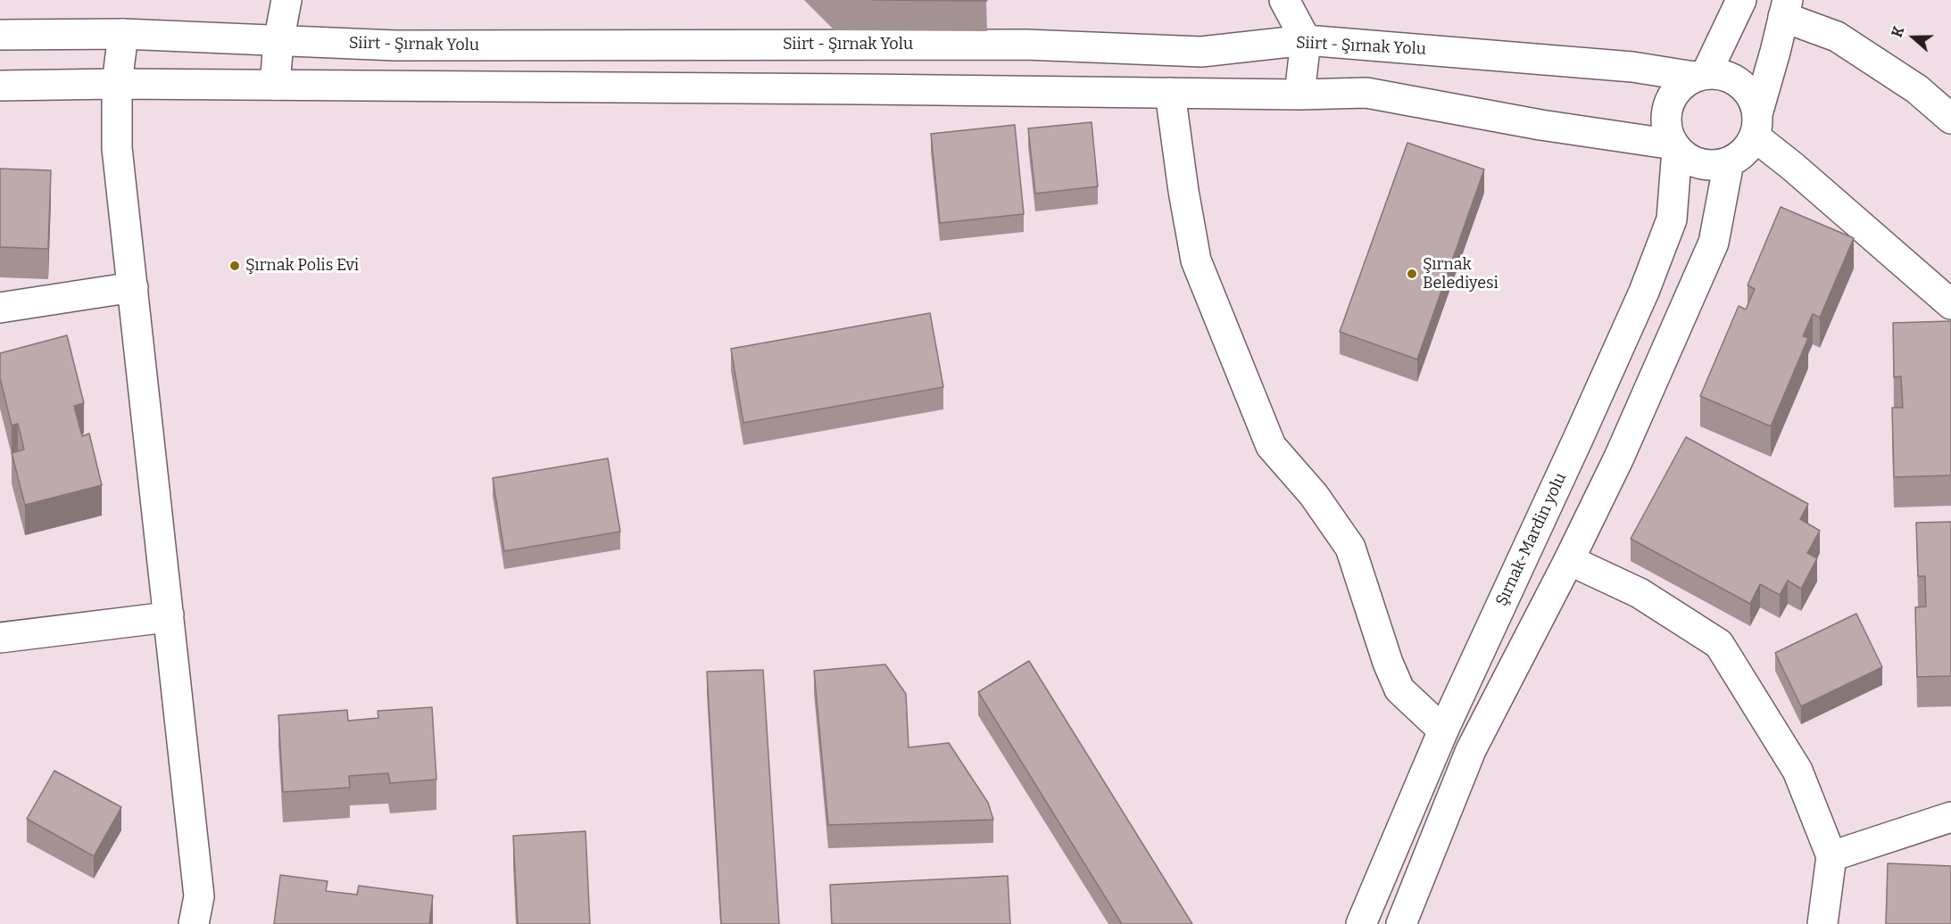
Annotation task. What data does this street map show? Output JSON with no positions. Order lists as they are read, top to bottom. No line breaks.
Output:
{"streets":{"street":["Siirt - Şırnak Yolu","Şırnak-Mardin yolu"]},"crossings":[["Siirt - Şırnak Yolu","Şırnak-Mardin yolu"]],"places":["Şırnak Polis Evi","Şırnak Belediyesi"],"north":"left"}
